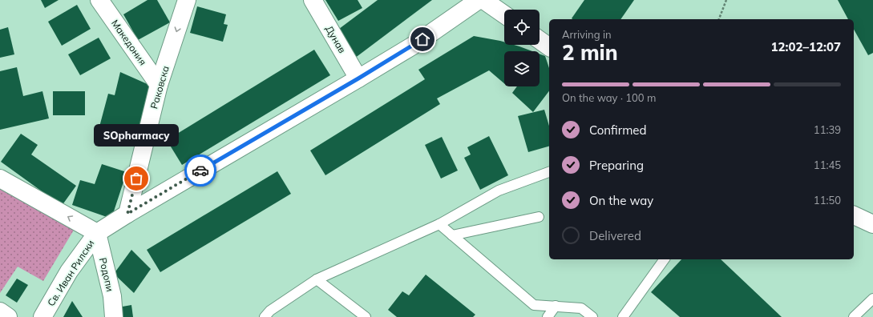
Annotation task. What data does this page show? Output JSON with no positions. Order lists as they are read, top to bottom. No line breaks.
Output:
{"streets":{"street":["Дунав","Македония","Раковска","Св. Иван Рилски","Родопи"]},"crossings":[["Дунав","Св. Иван Рилски"],["Македония","Раковска"],["Раковска","Св. Иван Рилски"],["Св. Иван Рилски","Родопи"]],"one_way":["Раковска"],"places":["SOpharmacy"],"page":{"heading":["2 min","Arriving in","12:02–12:07"],"bar":"On the way · 100 m","list":[["Confirmed","11:39"],["Preparing","11:45"],["On the way","11:50"],"Delivered"],"bubble":"SOpharmacy"}}
